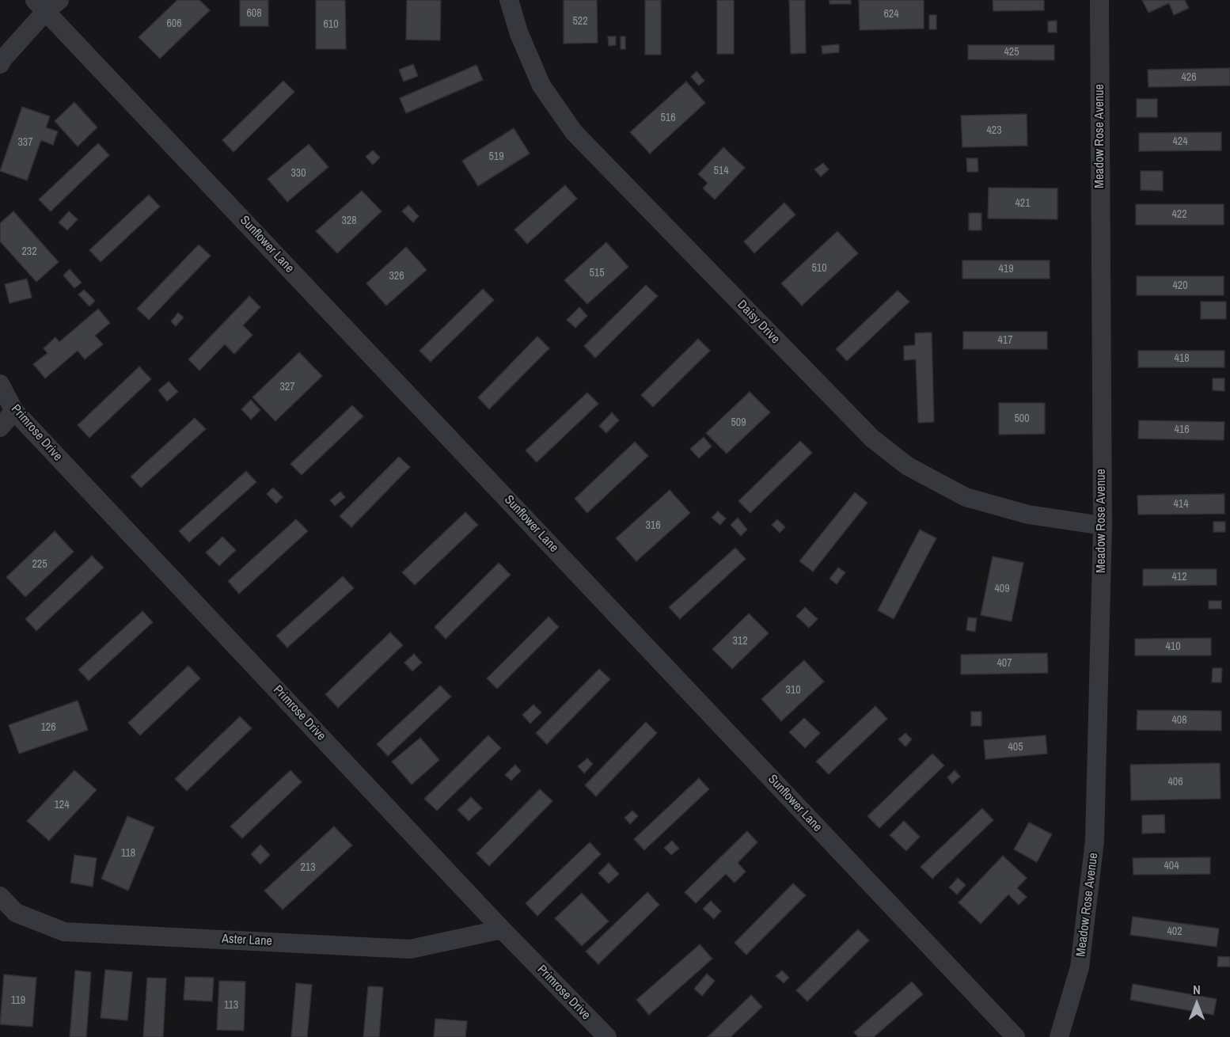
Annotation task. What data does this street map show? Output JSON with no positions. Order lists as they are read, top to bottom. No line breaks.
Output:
{"streets":{"street":["Meadow Rose Avenue","Sunflower Lane","Daisy Drive","Primrose Drive","Aster Lane"]},"crossings":[["Meadow Rose Avenue","Daisy Drive"],["Primrose Drive","Aster Lane"]],"house_numbers":["608","624","522","606","610","425","426","516","423","424","337","519","514","330","421","422","328","232","510","419","515","326","420","417","418","327","500","509","416","414","316","225","412","409","312","410","407","310","408","126","405","406","124","118","404","213","402","119","113"],"north":"top"}
